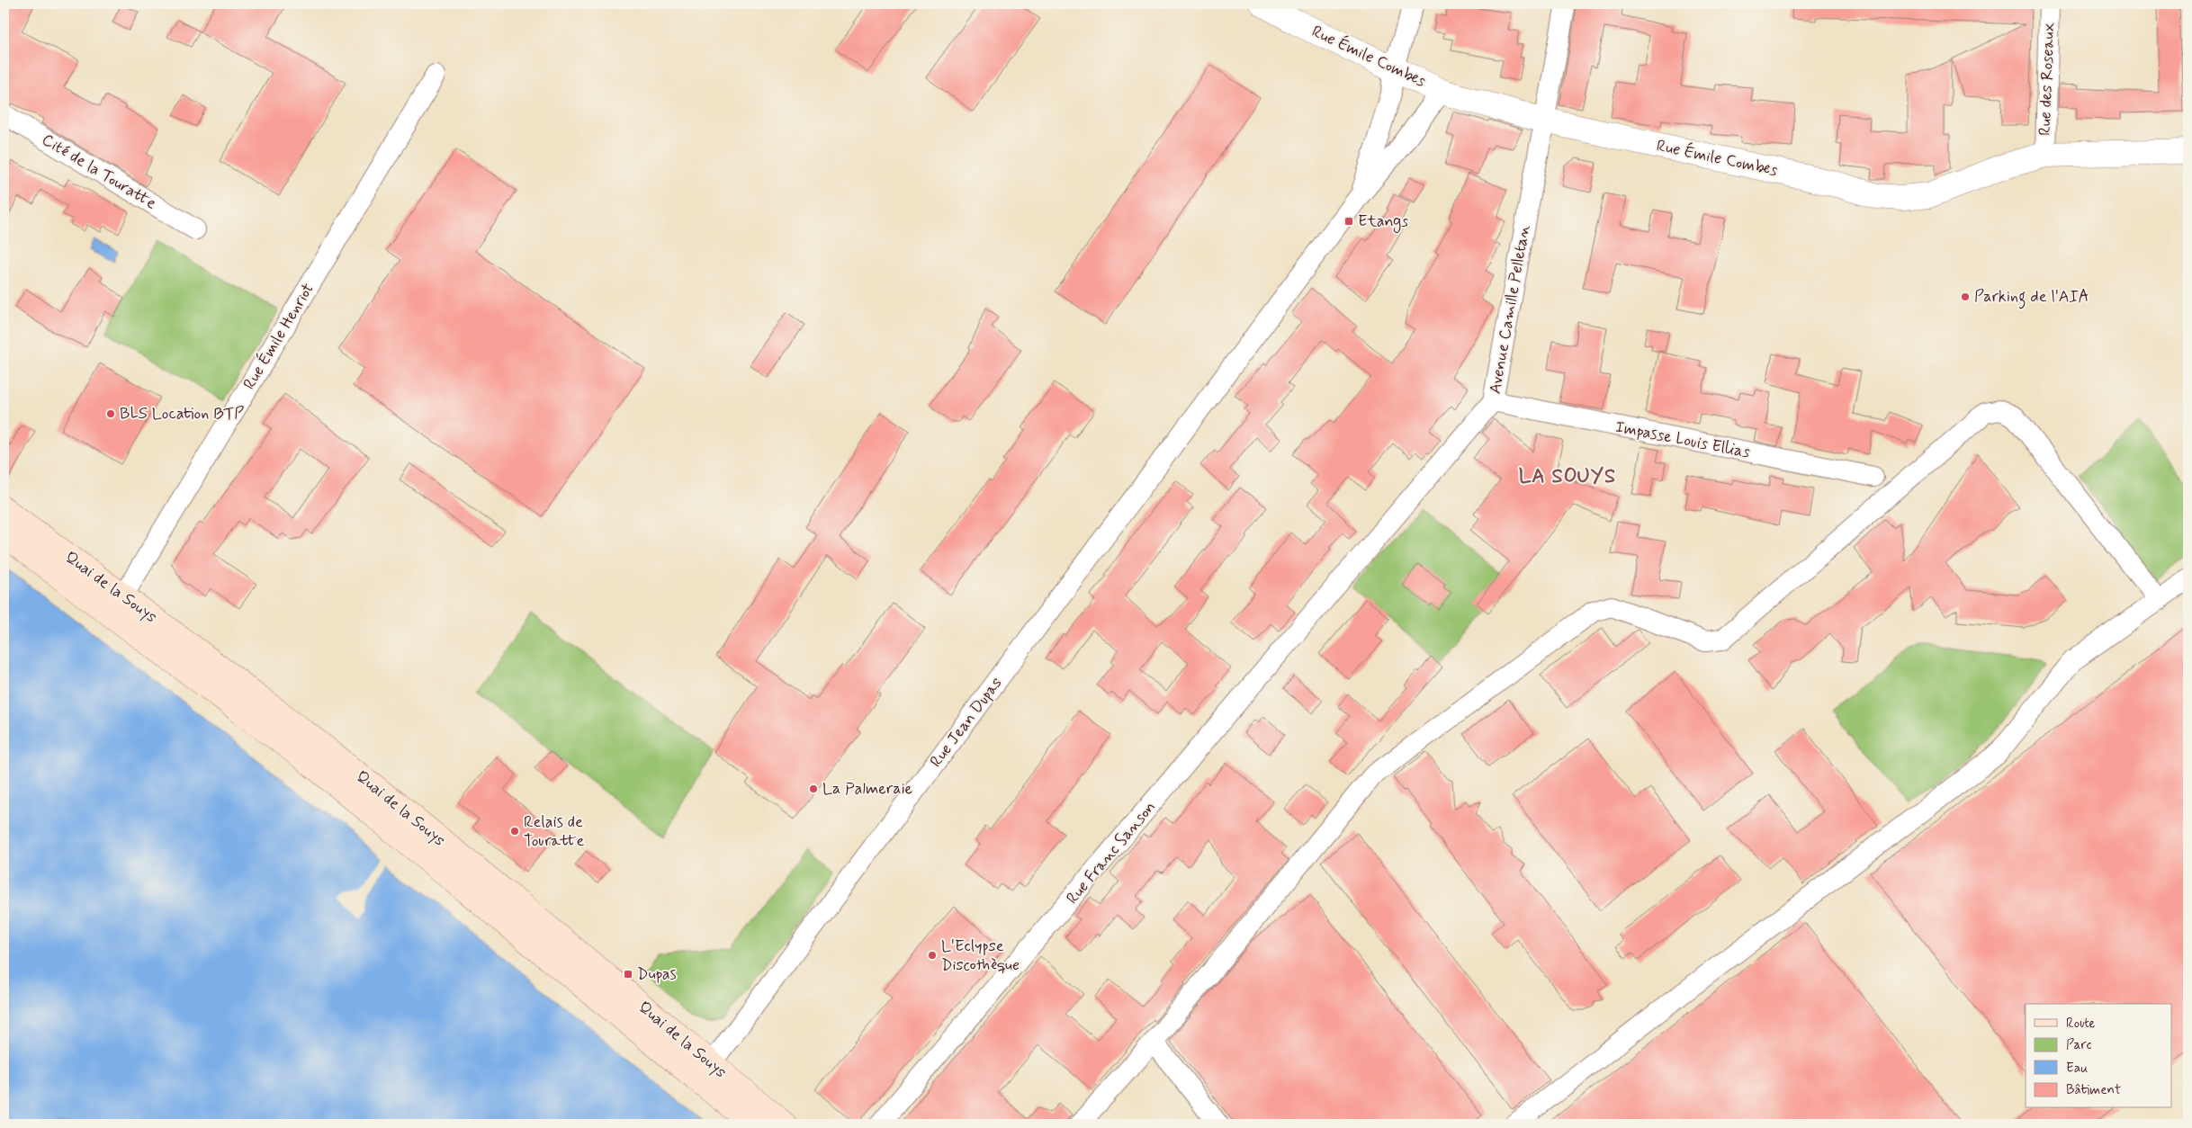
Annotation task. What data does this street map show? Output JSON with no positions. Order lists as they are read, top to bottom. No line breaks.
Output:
{"streets":{"main road":["Quai de la Souys"],"street":["Rue Émile Combes","Rue des Roseaux","Cité de la Touratte","Avenue Camille Pelletan","Rue Émile Henriot","Impasse Louis Ellias","Rue Jean Dupas","Rue Franc Sanson"]},"crossings":[["Rue Émile Combes","Rue des Roseaux"],["Rue Émile Combes","Avenue Camille Pelletan"],["Rue Émile Combes","Rue Jean Dupas"],["Avenue Camille Pelletan","Impasse Louis Ellias"],["Avenue Camille Pelletan","Rue Franc Sanson"],["Rue Émile Henriot","Quai de la Souys"],["Quai de la Souys","Rue Jean Dupas"]],"districts":["LA SOUYS"],"places":{"transit":["Etangs","Dupas"],"other":["Parking de l'AIA","BLS Location BTP","La Palmeraie","Relais de Touratte","L'Eclypse Discothèque"]},"legend":["Route","Parc","Eau","Bâtiment"]}
